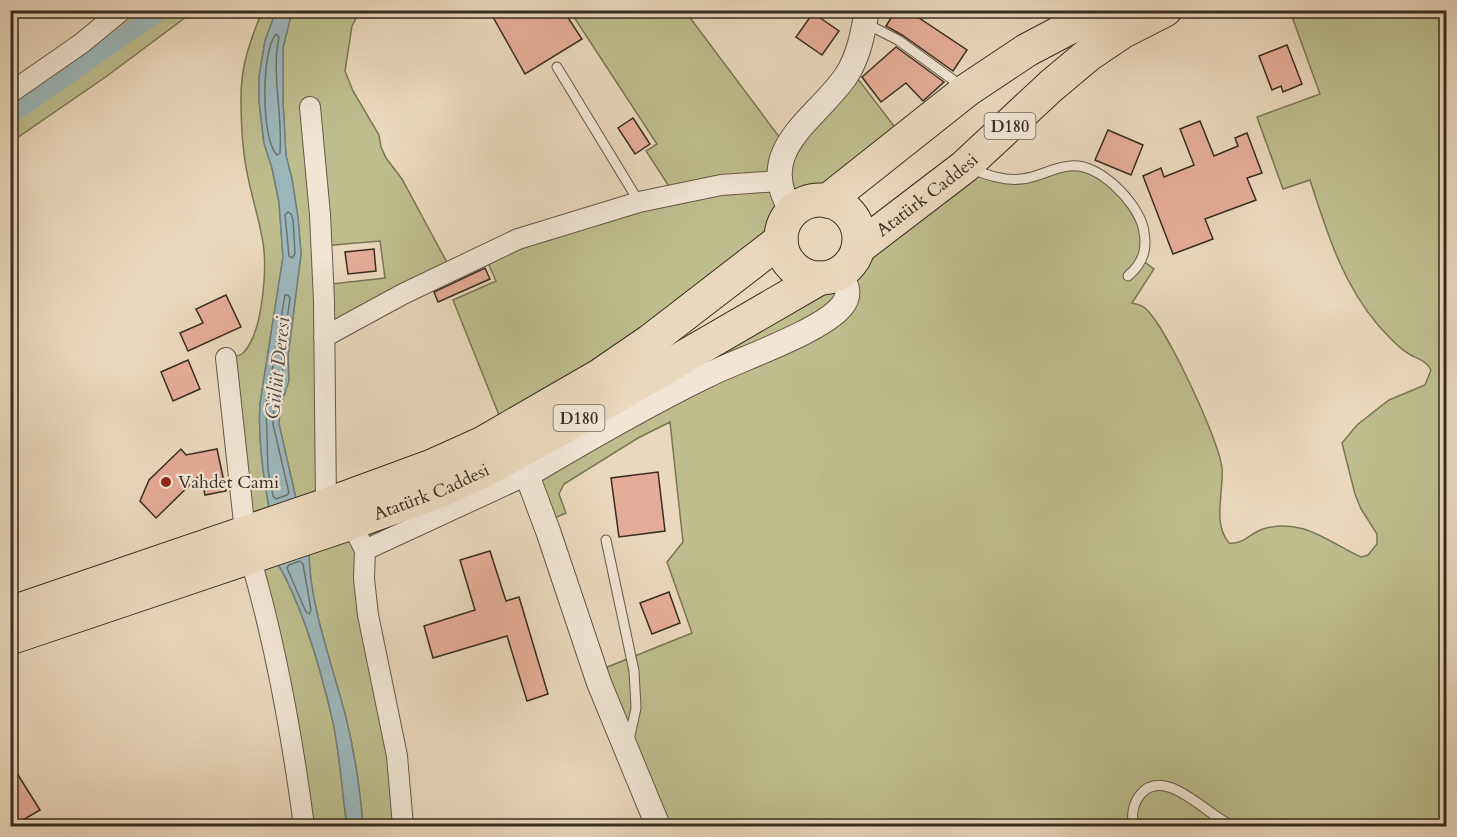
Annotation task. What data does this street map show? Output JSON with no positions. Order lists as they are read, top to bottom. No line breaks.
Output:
{"streets":{"highway":["D180","Atatürk Caddesi"]},"water":["Gülüt Deresi"],"places":["Vahdet Cami"]}
